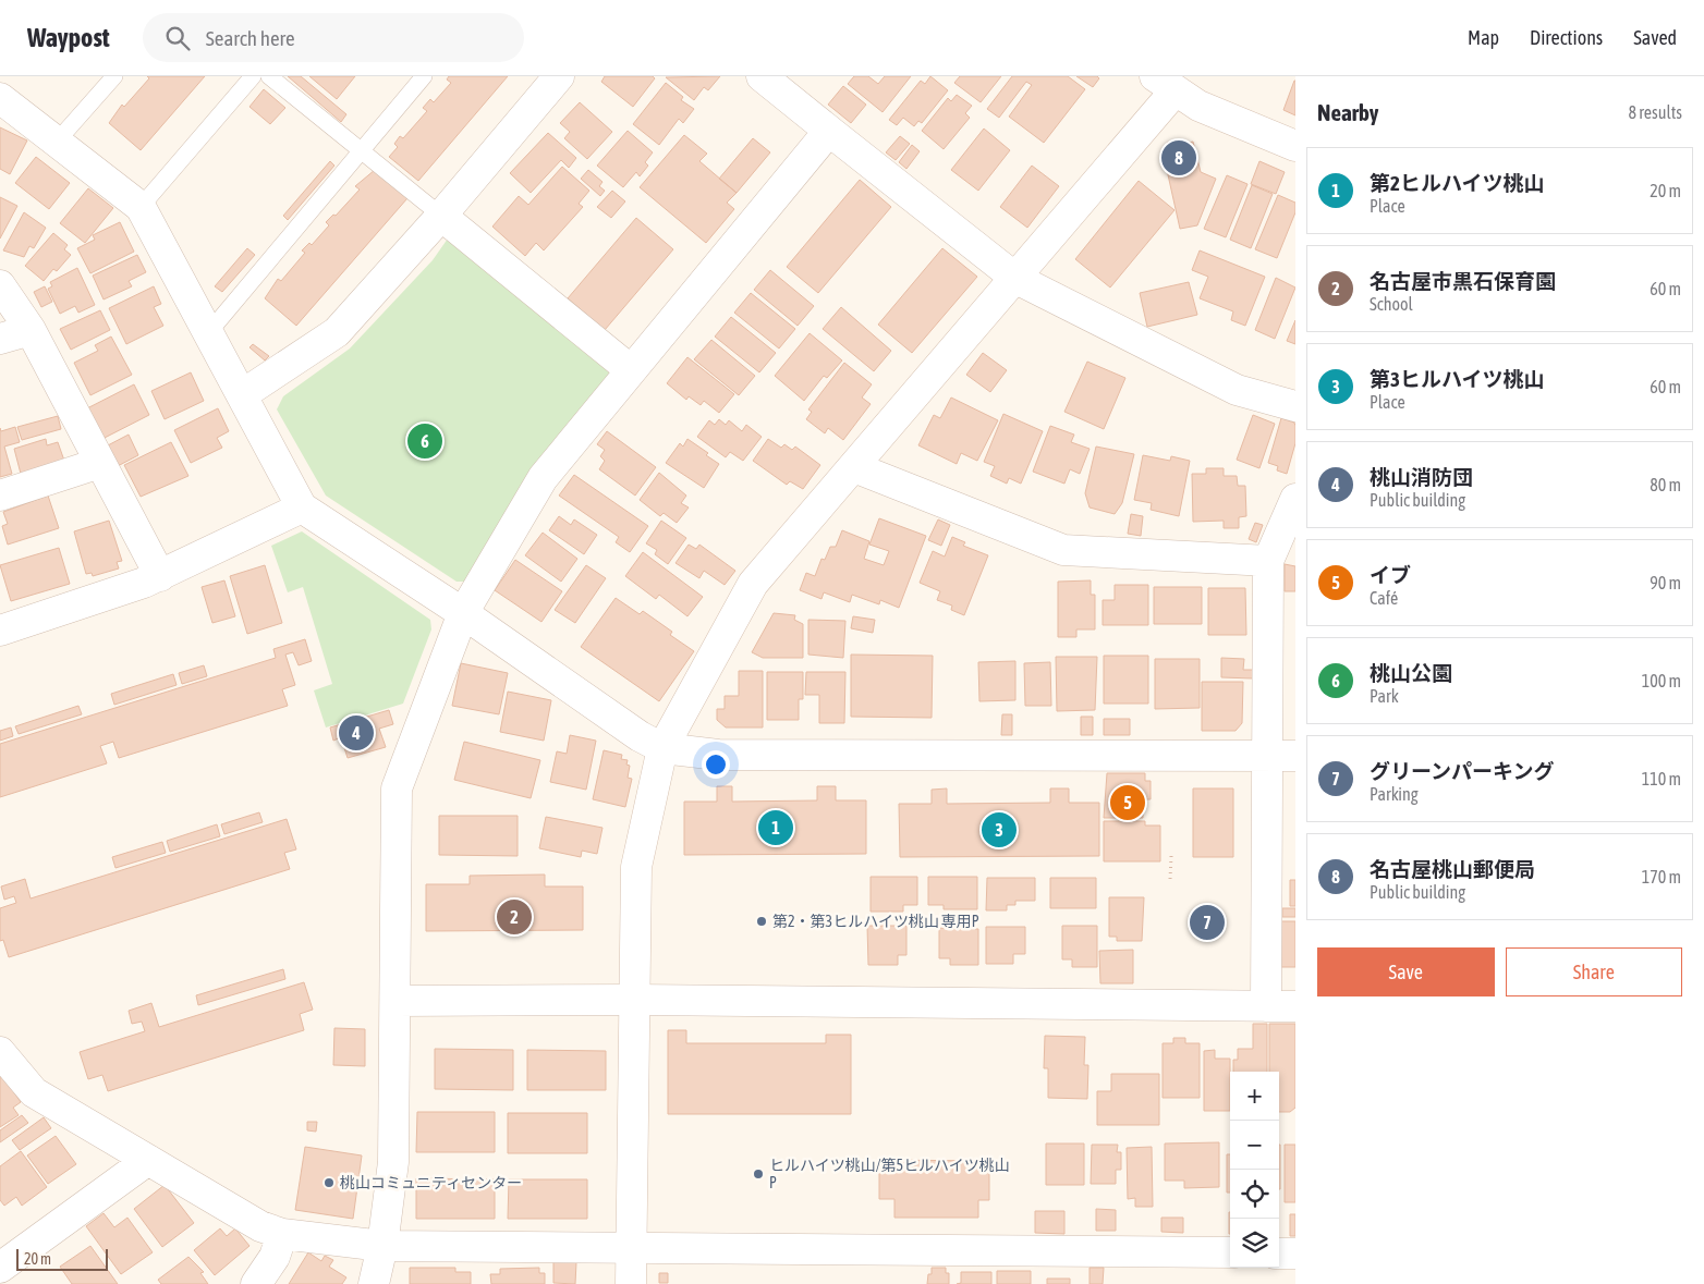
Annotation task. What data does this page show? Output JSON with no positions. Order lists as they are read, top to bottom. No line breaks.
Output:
{"places":["第2・第3ヒルハイツ桃山 専用P","ヒルハイツ桃山/第5ヒルハイツ桃山 P","桃山コミュニティセンター"],"scale_bar":"20 m","page":{"header":"Waypost","search":"Search here","nav":["Map","Directions","Saved"],"heading":["Nearby","8 results"],"pins":["8","6","4","5","1","3","2","7"],"list":[{"mark":"1","name":"第2ヒルハイツ桃山","note":"Place","value":"20 m"},{"mark":"2","name":"名古屋市黒石保育園","note":"School","value":"60 m"},{"mark":"3","name":"第3ヒルハイツ桃山","note":"Place","value":"60 m"},{"mark":"4","name":"桃山消防団","note":"Public building","value":"80 m"},{"mark":"5","name":"イブ","note":"Café","value":"90 m"},{"mark":"6","name":"桃山公園","note":"Park","value":"100 m"},{"mark":"7","name":"グリーンパーキング","note":"Parking","value":"110 m"},{"mark":"8","name":"名古屋桃山郵便局","note":"Public building","value":"170 m"}],"buttons":["Save","Share"],"map_buttons":["+","−"],"scale":"20 m"}}
